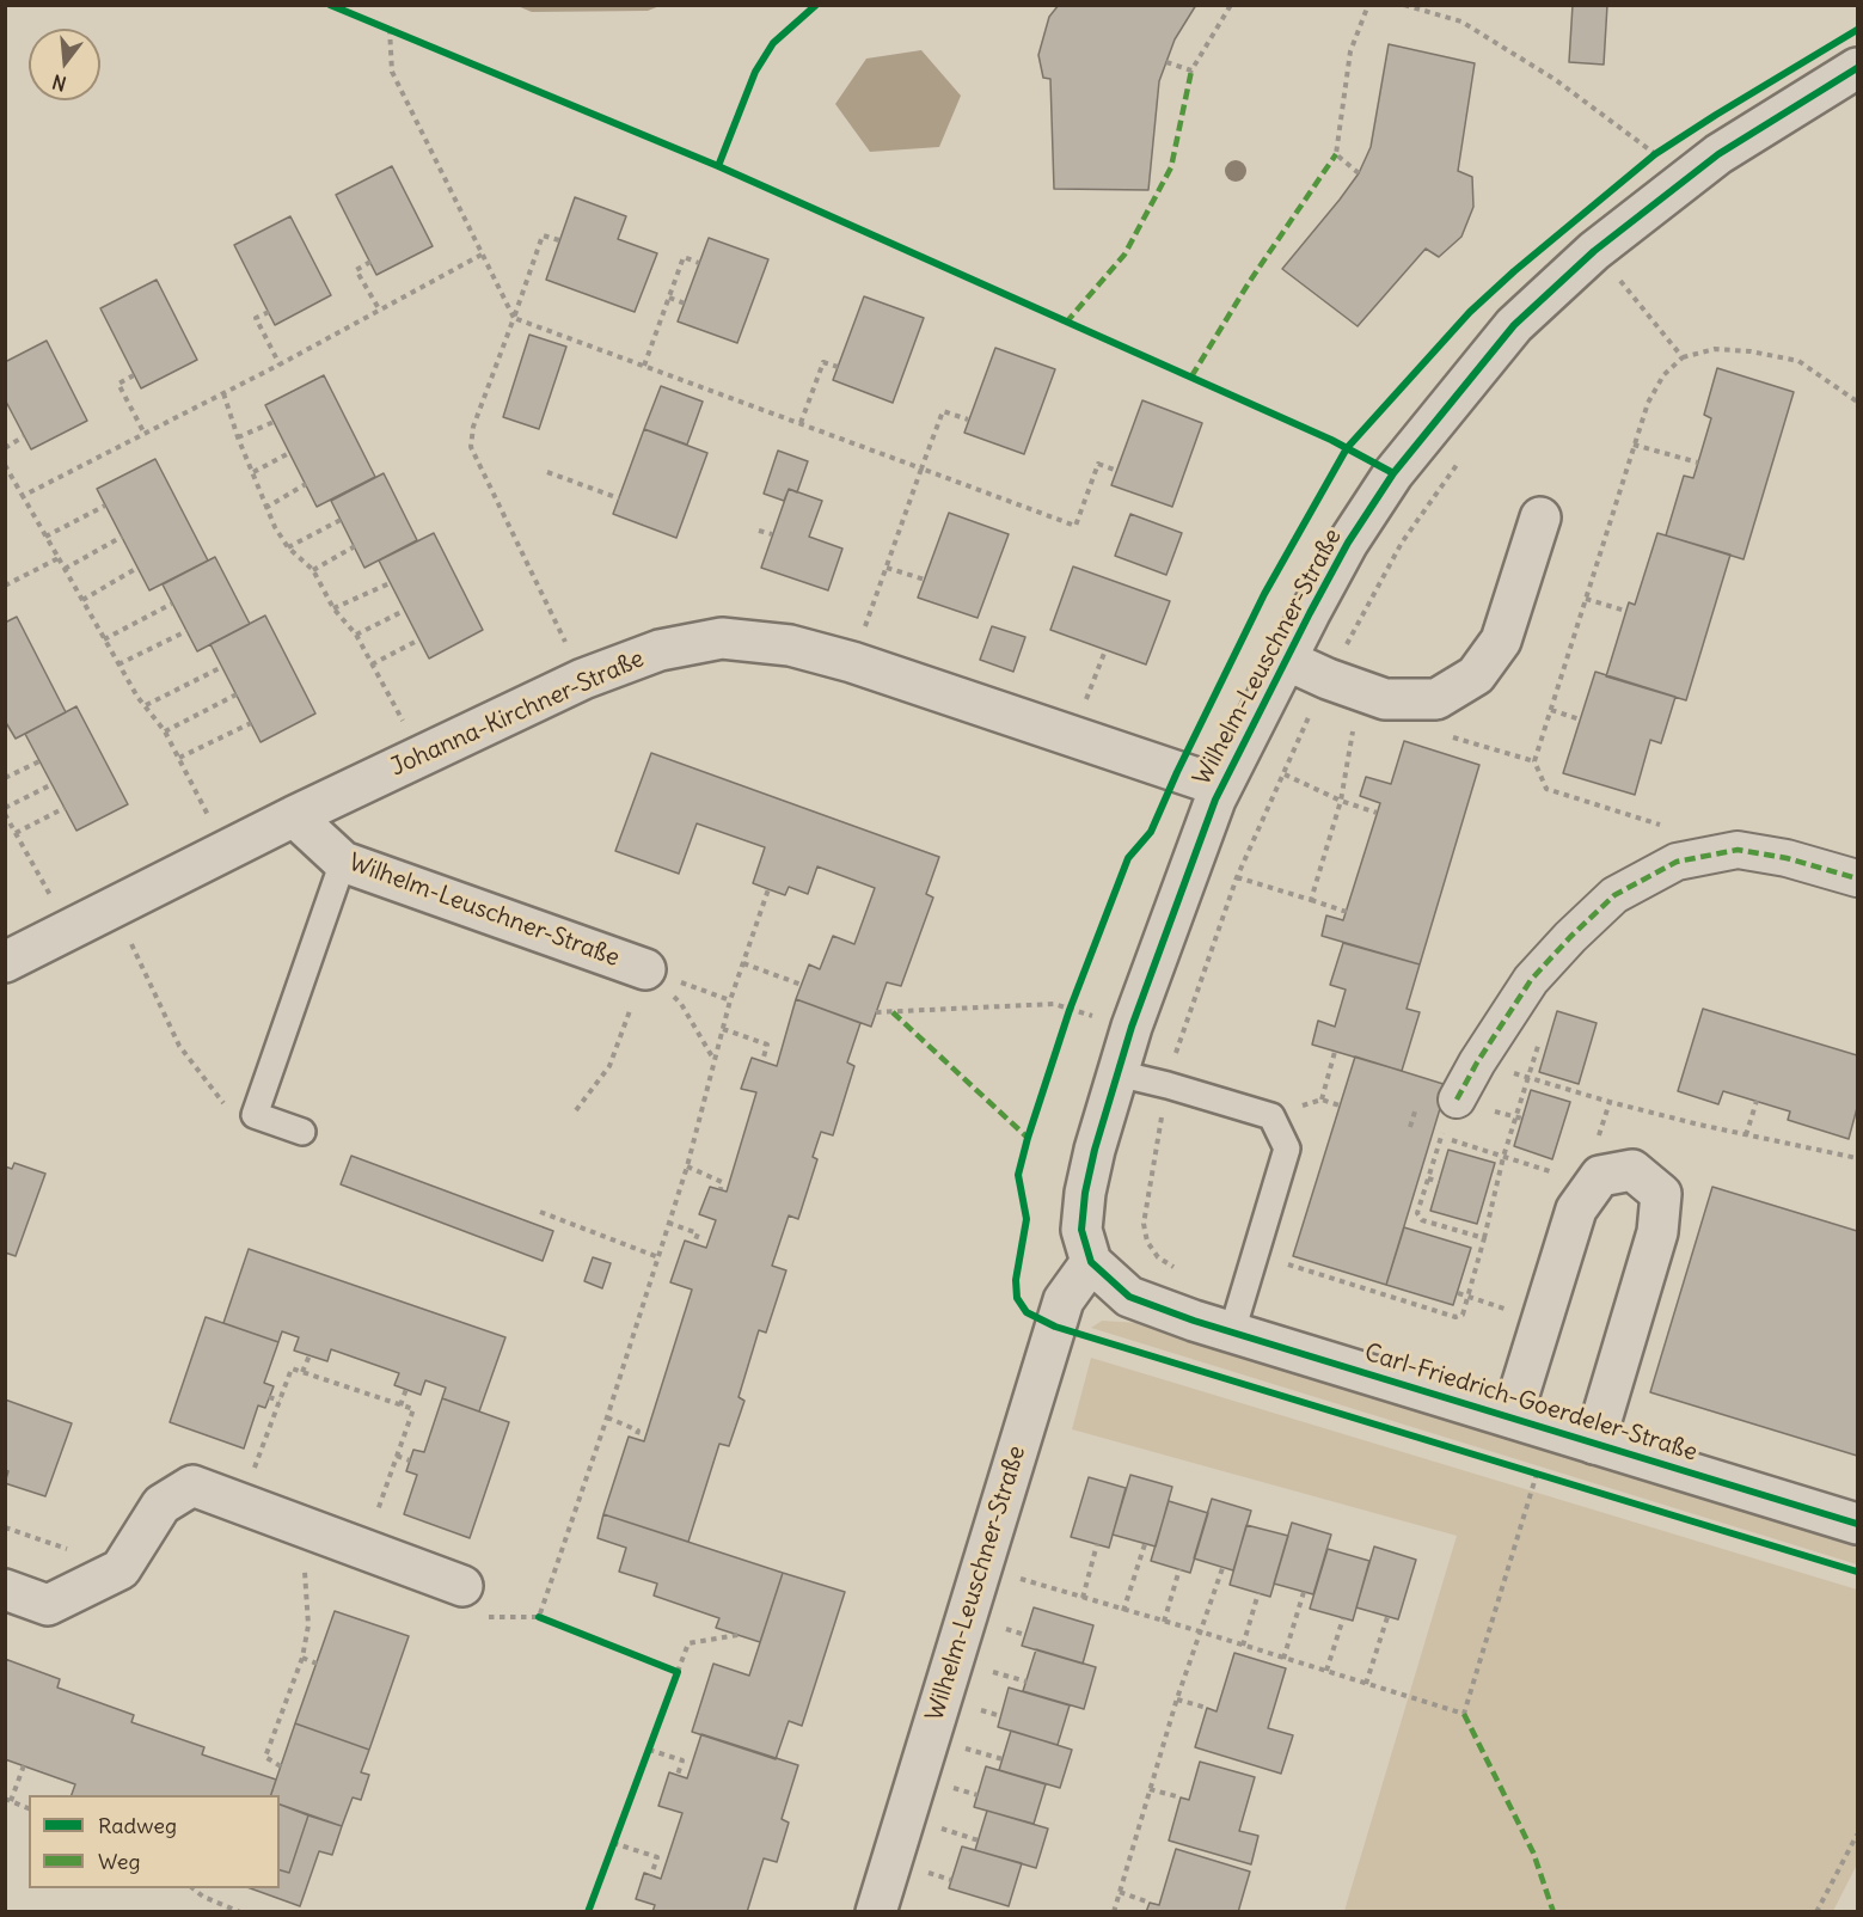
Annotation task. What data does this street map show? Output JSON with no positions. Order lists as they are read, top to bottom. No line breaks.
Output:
{"streets":{"street":["Wilhelm-Leuschner-Straße","Johanna-Kirchner-Straße","Carl-Friedrich-Goerdeler-Straße"]},"crossings":[["Wilhelm-Leuschner-Straße","Johanna-Kirchner-Straße"],["Wilhelm-Leuschner-Straße","Carl-Friedrich-Goerdeler-Straße"]],"legend":["Radweg","Weg"],"north":"bottom"}
